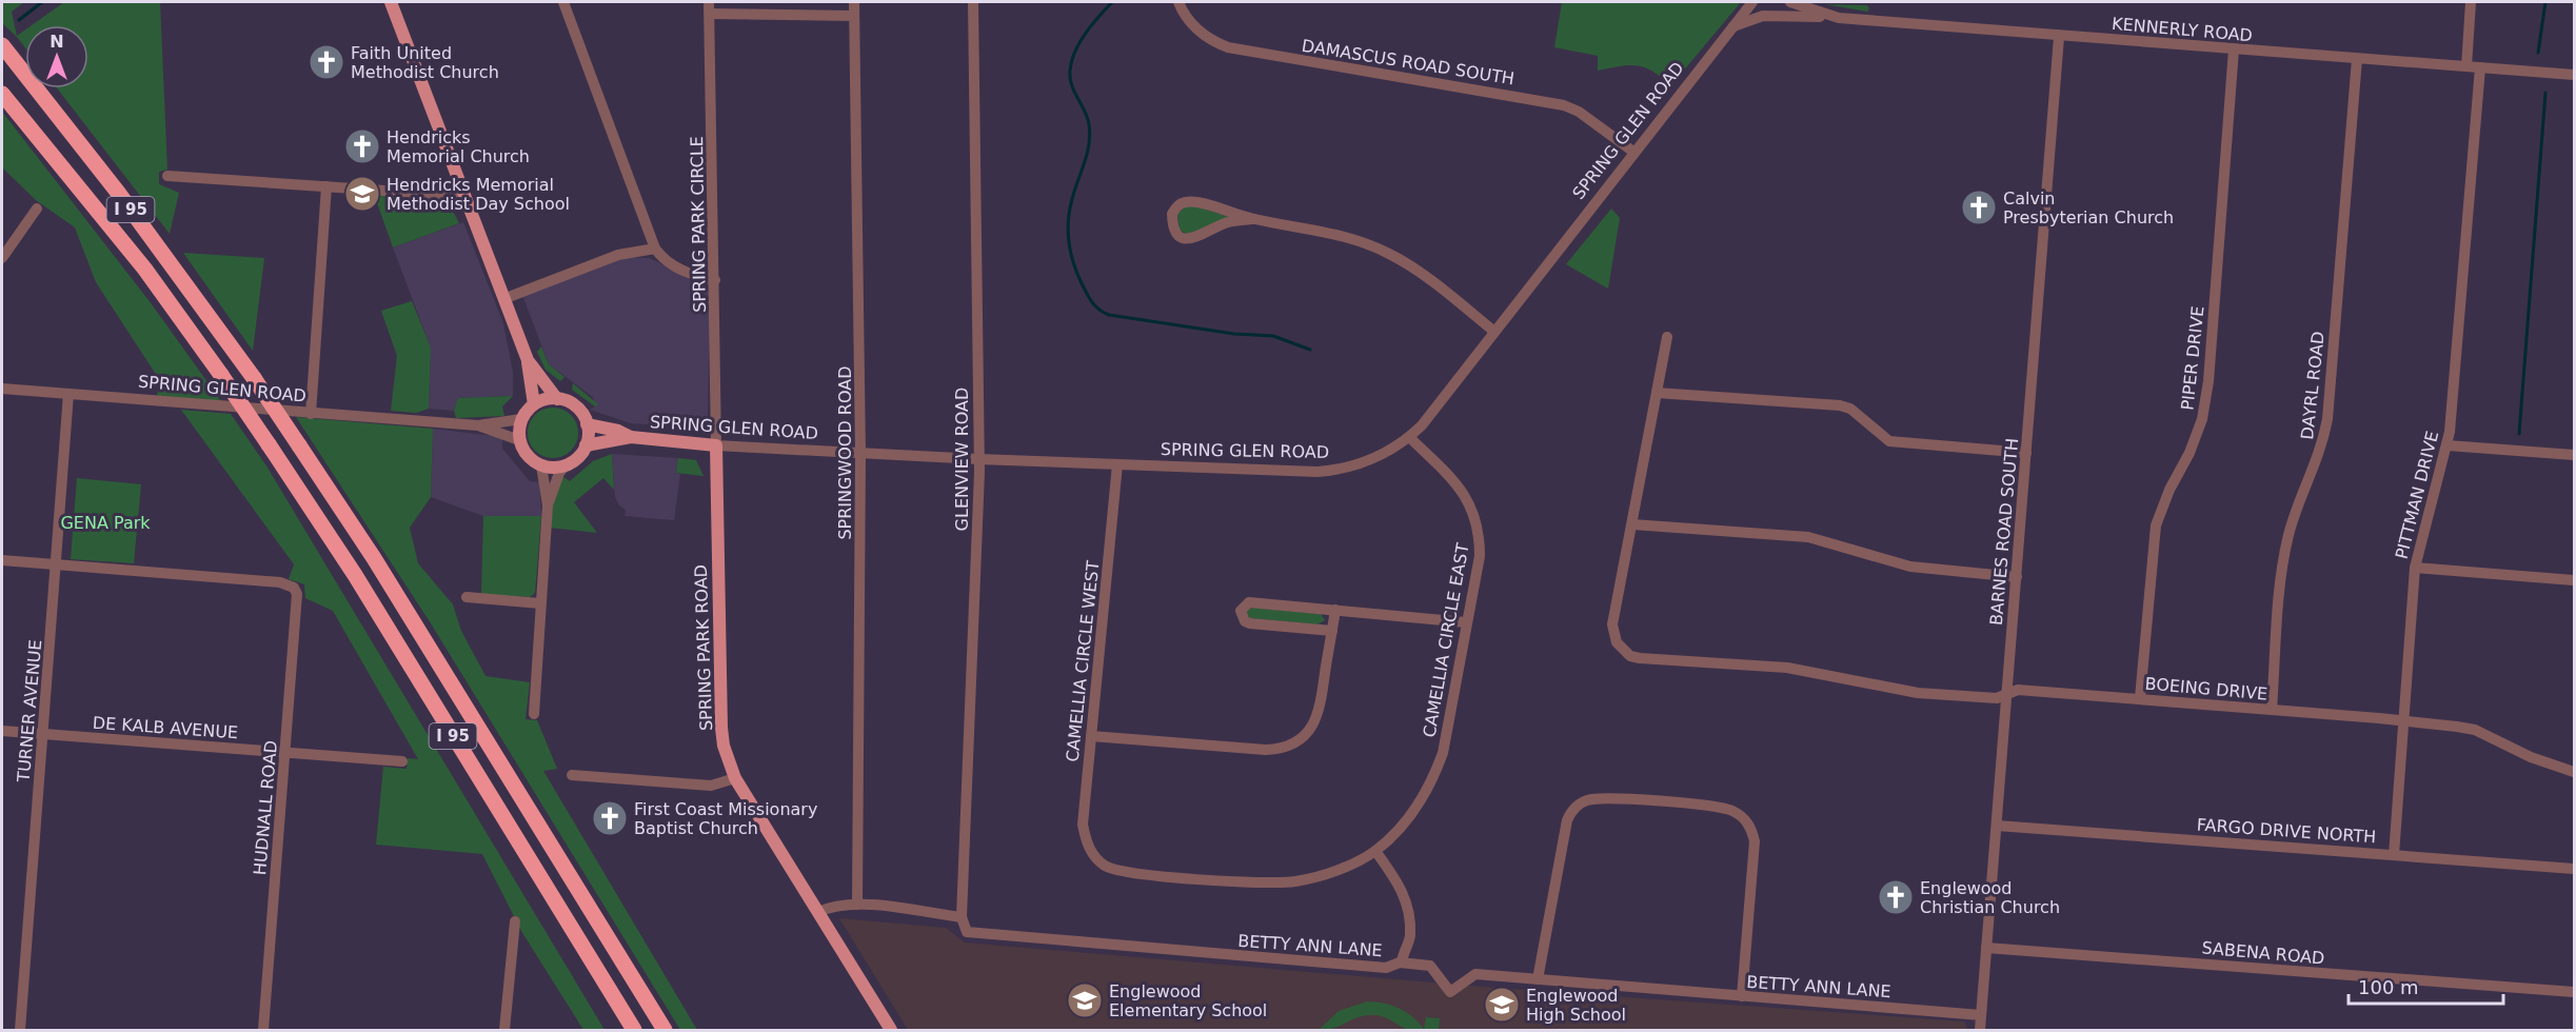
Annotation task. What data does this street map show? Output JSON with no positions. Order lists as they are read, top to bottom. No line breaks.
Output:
{"streets":{"highway":["I 95"],"main road":["SPRING GLEN ROAD","SPRING PARK ROAD"],"street":["KENNERLY ROAD","DAMASCUS ROAD SOUTH","SPRING PARK CIRCLE","PIPER DRIVE","DAYRL ROAD","SPRINGWOOD ROAD","GLENVIEW ROAD","PITTMAN DRIVE","BARNES ROAD SOUTH","CAMELLIA CIRCLE EAST","CAMELLIA CIRCLE WEST","BOEING DRIVE","TURNER AVENUE","DE KALB AVENUE","HUDNALL ROAD","FARGO DRIVE NORTH","BETTY ANN LANE","SABENA ROAD"]},"crossings":[["KENNERLY ROAD","PIPER DRIVE"],["KENNERLY ROAD","DAYRL ROAD"],["KENNERLY ROAD","PITTMAN DRIVE"],["KENNERLY ROAD","BARNES ROAD SOUTH"],["DAMASCUS ROAD SOUTH","SPRING GLEN ROAD"],["SPRING GLEN ROAD","SPRING PARK CIRCLE"],["SPRING GLEN ROAD","SPRINGWOOD ROAD"],["SPRING GLEN ROAD","GLENVIEW ROAD"],["SPRING GLEN ROAD","CAMELLIA CIRCLE EAST"],["SPRING GLEN ROAD","SPRING PARK ROAD"],["SPRING GLEN ROAD","CAMELLIA CIRCLE WEST"],["SPRING GLEN ROAD","TURNER AVENUE"],["SPRING PARK CIRCLE","SPRING PARK ROAD"],["PIPER DRIVE","BOEING DRIVE"],["DAYRL ROAD","BOEING DRIVE"],["GLENVIEW ROAD","BETTY ANN LANE"],["PITTMAN DRIVE","BOEING DRIVE"],["PITTMAN DRIVE","FARGO DRIVE NORTH"],["BARNES ROAD SOUTH","BOEING DRIVE"],["BARNES ROAD SOUTH","FARGO DRIVE NORTH"],["BARNES ROAD SOUTH","BETTY ANN LANE"],["BARNES ROAD SOUTH","SABENA ROAD"],["CAMELLIA CIRCLE EAST","CAMELLIA CIRCLE WEST"],["TURNER AVENUE","DE KALB AVENUE"],["TURNER AVENUE","HUDNALL ROAD"],["DE KALB AVENUE","HUDNALL ROAD"]],"parks":["GENA Park"],"places":{"church":["Faith United Methodist Church","Hendricks Memorial Church","Calvin Presbyterian Church","First Coast Missionary Baptist Church","Englewood Christian Church"],"school or university":["Hendricks Memorial Methodist Day School","Englewood Elementary School","Englewood High School"]},"scale_bar":"100 m","north":"top"}
